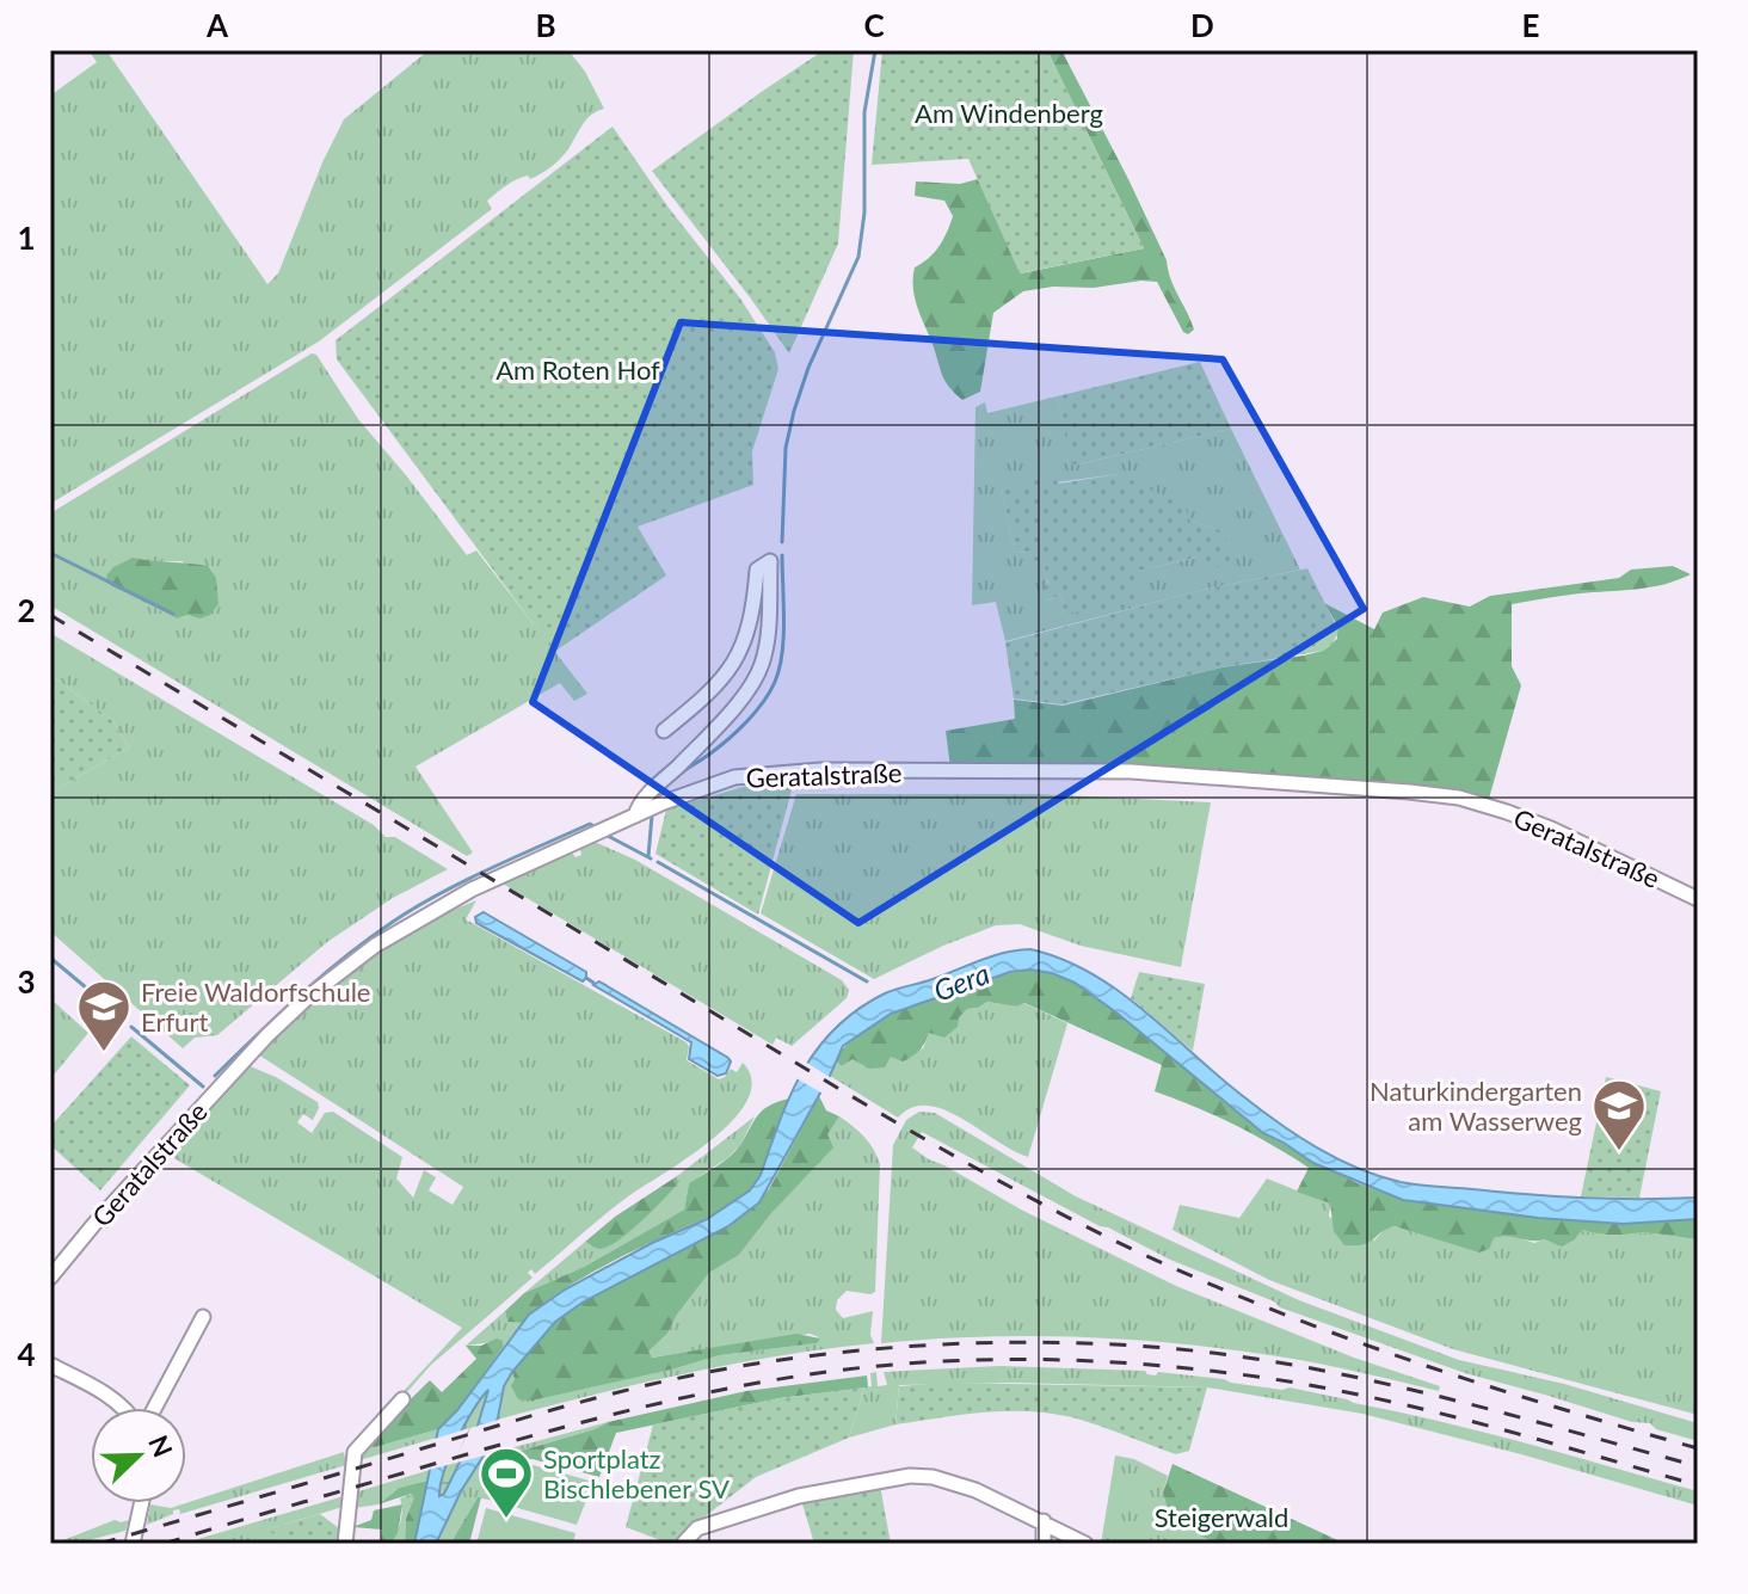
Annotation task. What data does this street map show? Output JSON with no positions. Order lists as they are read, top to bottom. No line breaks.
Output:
{"streets":{"street":["Geratalstraße"]},"water":["Gera"],"parks":["Am Windenberg","Am Roten Hof","Steigerwald"],"places":{"school or university":["Freie Waldorfschule Erfurt","Naturkindergarten am Wasserweg"],"sports":["Sportplatz Bischlebener SV"]},"north":"top right","grid":{"columns":["A","B","C","D","E"],"rows":["1","2","3","4"]}}
